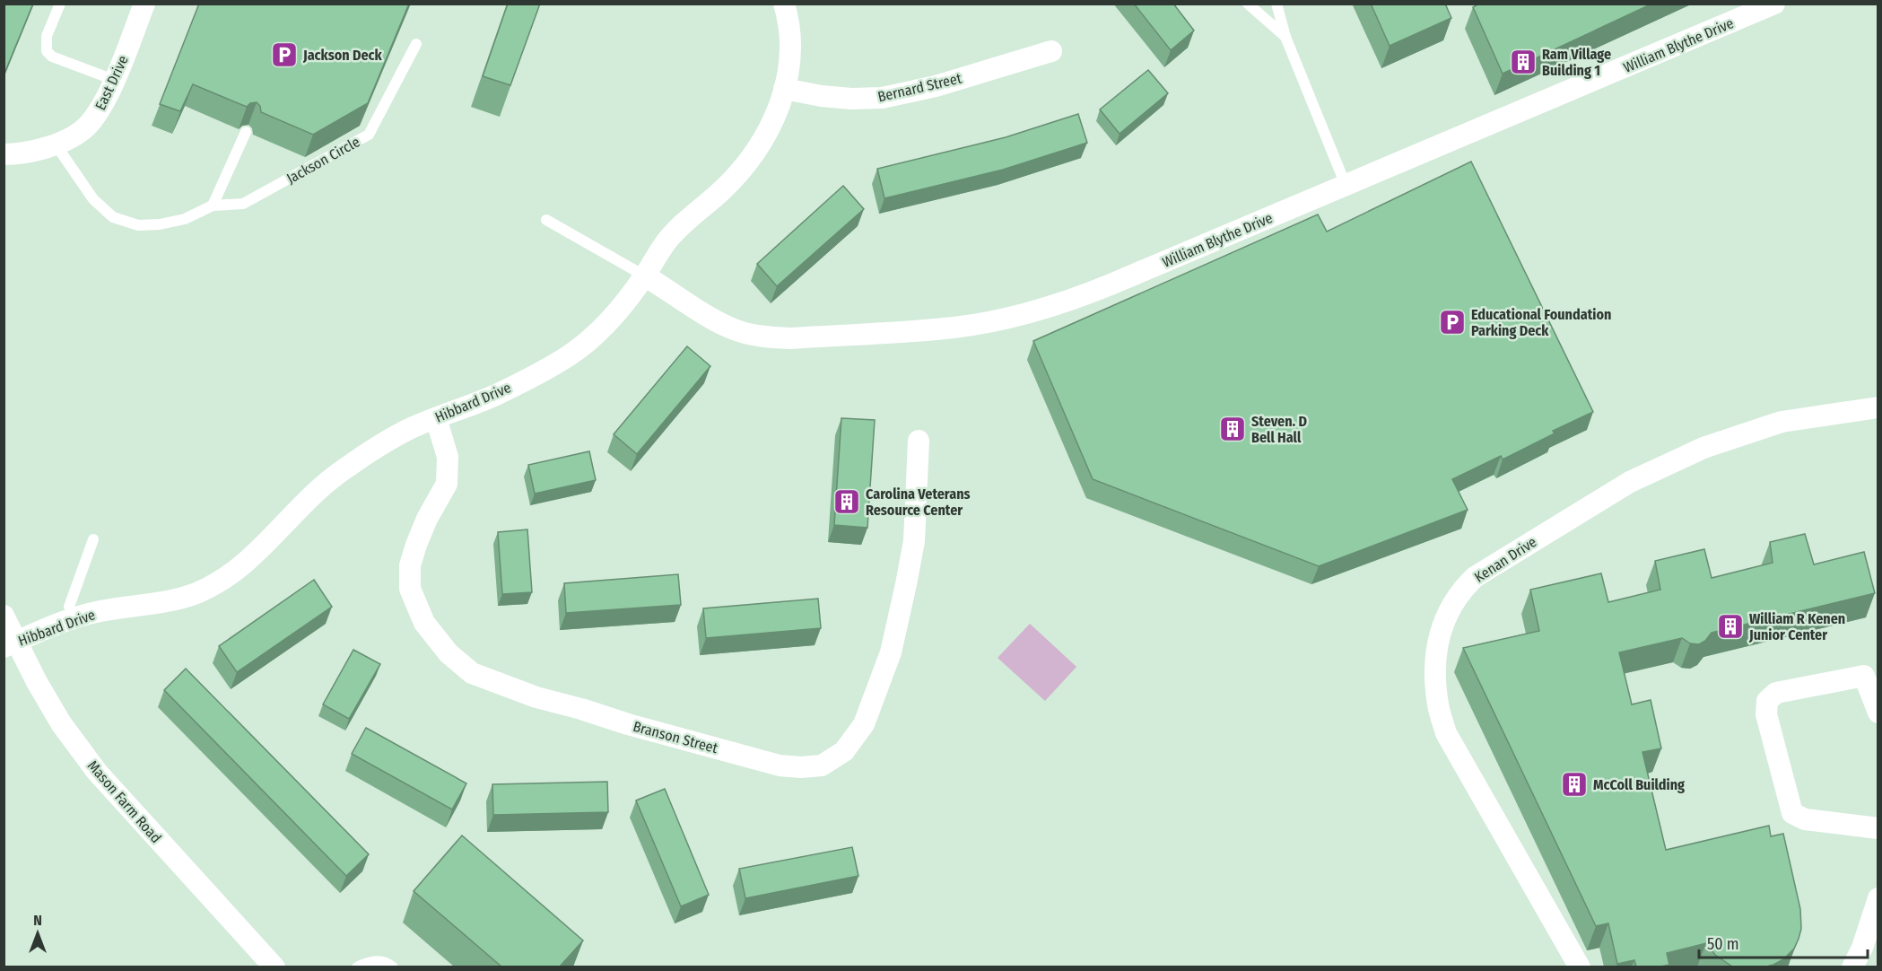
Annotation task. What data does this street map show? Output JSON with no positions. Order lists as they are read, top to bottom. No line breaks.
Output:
{"streets":{"street":["William Blythe Drive","East Drive","Bernard Street","Hibbard Drive","Kenan Drive","Branson Street","Mason Farm Road"],"lane":["Jackson Circle"]},"crossings":[["William Blythe Drive","Hibbard Drive"],["East Drive","Jackson Circle"],["Bernard Street","Hibbard Drive"],["Hibbard Drive","Branson Street"],["Hibbard Drive","Mason Farm Road"]],"places":{"parking":["Jackson Deck","Educational Foundation Parking Deck"],"building":["Ram Village Building 1","Steven. D Bell Hall","Carolina Veterans Resource Center","William R Kenen Junior Center","McColl Building"]},"scale_bar":"50 m","north":"top"}
